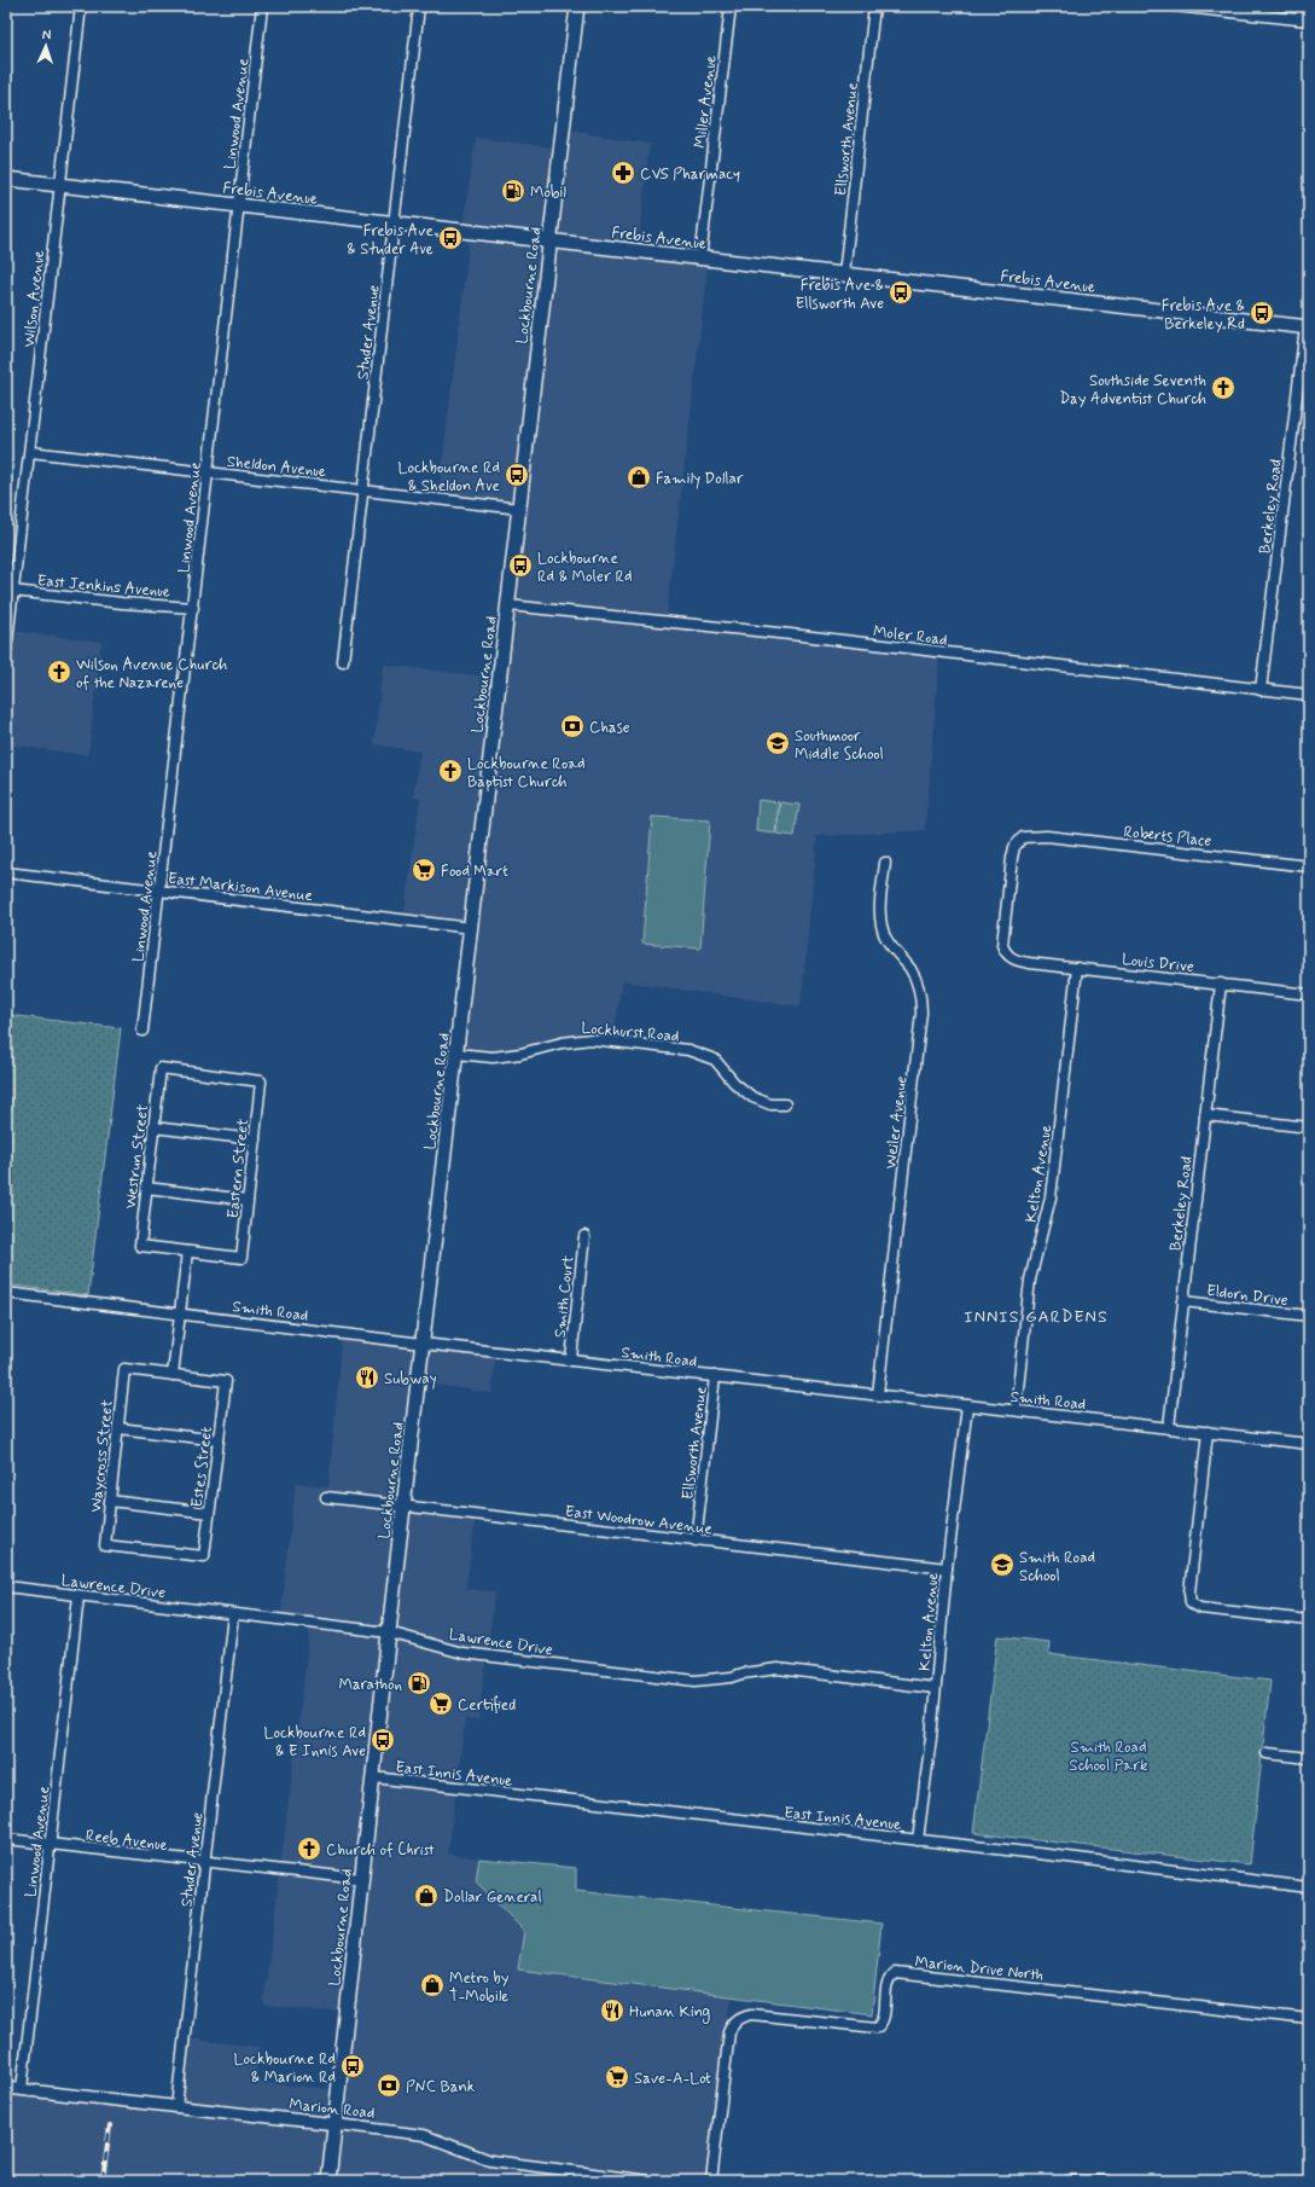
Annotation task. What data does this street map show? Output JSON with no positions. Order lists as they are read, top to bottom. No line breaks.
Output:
{"streets":{"main road":["Frebis Avenue","Lockbourne Road"],"street":["Miller Avenue","Linwood Avenue","Ellsworth Avenue","Wilson Avenue","Studer Avenue","Sheldon Avenue","Berkeley Road","East Jenkins Avenue","Moler Road","Roberts Place","East Markison Avenue","Louis Drive","Lockhurst Road","Weiler Avenue","Westrun Street","Eastern Street","Kelton Avenue","Eldorn Drive","Smith Court","Smith Road","Waycross Street","Estes Street","East Woodrow Avenue","Lawrence Drive","East Innis Avenue","Reeb Avenue","Marion Drive North","Marion Road"]},"crossings":[["Miller Avenue","Frebis Avenue"],["Linwood Avenue","Frebis Avenue"],["Linwood Avenue","Sheldon Avenue"],["Linwood Avenue","East Jenkins Avenue"],["Linwood Avenue","East Markison Avenue"],["Linwood Avenue","Lawrence Drive"],["Linwood Avenue","Reeb Avenue"],["Linwood Avenue","Marion Road"],["Ellsworth Avenue","Frebis Avenue"],["Ellsworth Avenue","Smith Road"],["Ellsworth Avenue","East Woodrow Avenue"],["Frebis Avenue","Lockbourne Road"],["Frebis Avenue","Wilson Avenue"],["Frebis Avenue","Studer Avenue"],["Frebis Avenue","Berkeley Road"],["Lockbourne Road","Sheldon Avenue"],["Lockbourne Road","Moler Road"],["Lockbourne Road","East Markison Avenue"],["Lockbourne Road","Lockhurst Road"],["Lockbourne Road","Smith Road"],["Lockbourne Road","East Woodrow Avenue"],["Lockbourne Road","Lawrence Drive"],["Lockbourne Road","East Innis Avenue"],["Lockbourne Road","Reeb Avenue"],["Lockbourne Road","Marion Road"],["Wilson Avenue","Sheldon Avenue"],["Wilson Avenue","East Jenkins Avenue"],["Studer Avenue","Sheldon Avenue"],["Studer Avenue","Lawrence Drive"],["Studer Avenue","Reeb Avenue"],["Studer Avenue","Marion Road"],["Berkeley Road","Moler Road"],["Berkeley Road","Louis Drive"],["Berkeley Road","Eldorn Drive"],["Berkeley Road","Smith Road"],["Roberts Place","Louis Drive"],["Louis Drive","Kelton Avenue"],["Weiler Avenue","Smith Road"],["Westrun Street","Eastern Street"],["Kelton Avenue","Smith Road"],["Kelton Avenue","East Woodrow Avenue"],["Kelton Avenue","Lawrence Drive"],["Kelton Avenue","East Innis Avenue"],["Smith Court","Smith Road"],["Waycross Street","Estes Street"]],"districts":["INNIS GARDENS"],"parks":["Smith Road School Park"],"places":{"pharmacy":["CVS Pharmacy"],"fuel station":["Mobil","Marathon"],"bus stop":["Frebis Ave & Studer Ave","Frebis Ave & Ellsworth Ave","Frebis Ave & Berkeley Rd","Lockbourne Rd & Sheldon Ave","Lockbourne Rd & Moler Rd","Lockbourne Rd & E Innis Ave","Lockbourne Rd & Marion Rd"],"church":["Southside Seventh Day Adventist Church","Wilson Avenue Church of the Nazarene","Lockbourne Road Baptist Church","Church of Christ"],"shop":["Family Dollar","Dollar General","Metro by T-Mobile"],"bank":["Chase","PNC Bank"],"school or university":["Southmoor Middle School","Smith Road School"],"supermarket":["Food Mart","Certified","Save-A-Lot"],"restaurant":["Subway","Hunan King"]},"north":"top"}
